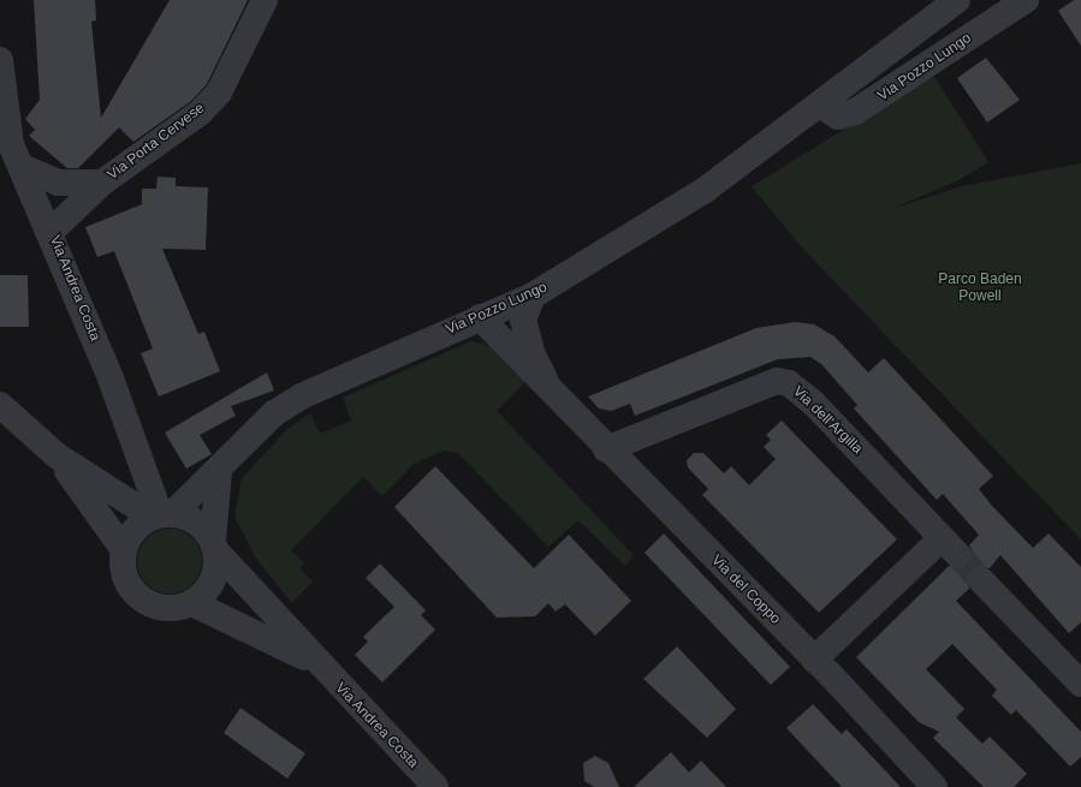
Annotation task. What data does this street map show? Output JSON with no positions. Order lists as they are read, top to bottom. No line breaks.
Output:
{"streets":{"street":["Via Pozzo Lungo","Via Porta Cervese","Via Andrea Costa","Via dell'Argilla","Via del Coppo"]},"crossings":[["Via Pozzo Lungo","Via Andrea Costa"],["Via Pozzo Lungo","Via del Coppo"],["Via Porta Cervese","Via Andrea Costa"],["Via dell'Argilla","Via del Coppo"]],"parks":["Parco Baden Powell"]}
